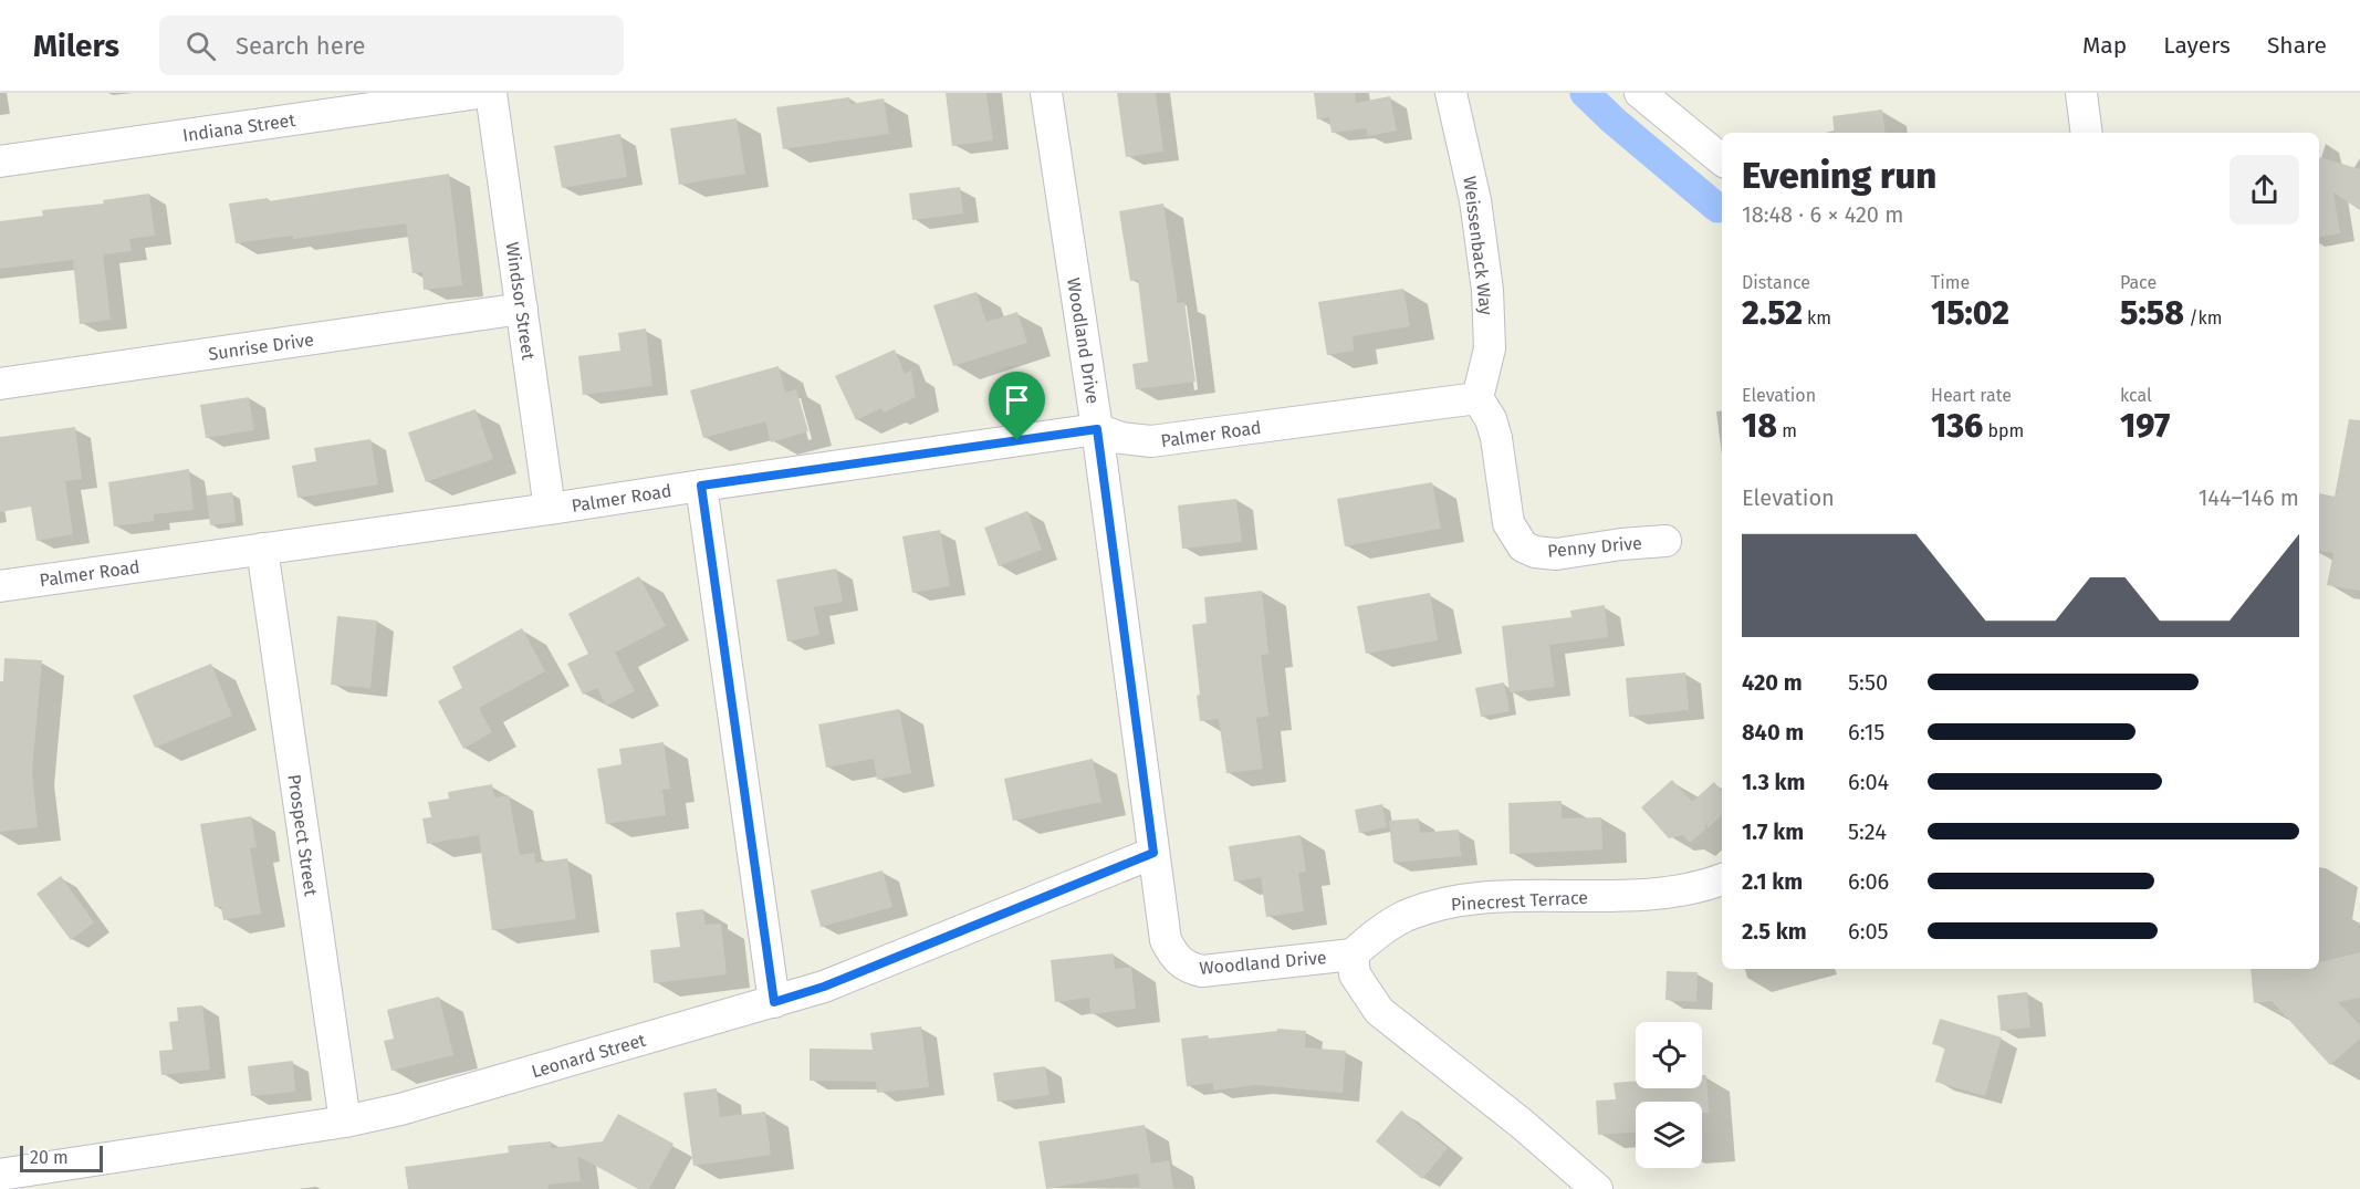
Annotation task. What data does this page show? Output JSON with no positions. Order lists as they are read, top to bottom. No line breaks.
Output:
{"streets":{"street":["Indiana Street","Weissenback Way","Windsor Street","Woodland Drive","Sunrise Drive","Palmer Road","Penny Drive","Prospect Street","Pinecrest Terrace","Leonard Street"]},"crossings":[["Weissenback Way","Palmer Road"],["Weissenback Way","Penny Drive"],["Windsor Street","Sunrise Drive"],["Windsor Street","Palmer Road"],["Woodland Drive","Palmer Road"],["Woodland Drive","Pinecrest Terrace"],["Woodland Drive","Leonard Street"],["Palmer Road","Penny Drive"],["Palmer Road","Prospect Street"],["Prospect Street","Leonard Street"]],"scale_bar":"20 m","page":{"header":"Milers","search":"Search here","nav":["Map","Layers","Share"],"heading":["Evening run","18:48 · 6 × 420 m"],"stats":[["Distance","2.52 km"],["Time","15:02"],["Pace","5:58 /km"],["Elevation","18 m"],["Heart rate","136 bpm"],["kcal","197"]],"chart":["Elevation","144–146 m"],"list":[{"name":"420 m","note":"5:50"},{"name":"840 m","note":"6:15"},{"name":"1.3 km","note":"6:04"},{"name":"1.7 km","note":"5:24"},{"name":"2.1 km","note":"6:06"},{"name":"2.5 km","note":"6:05"}],"scale":"20 m"}}
